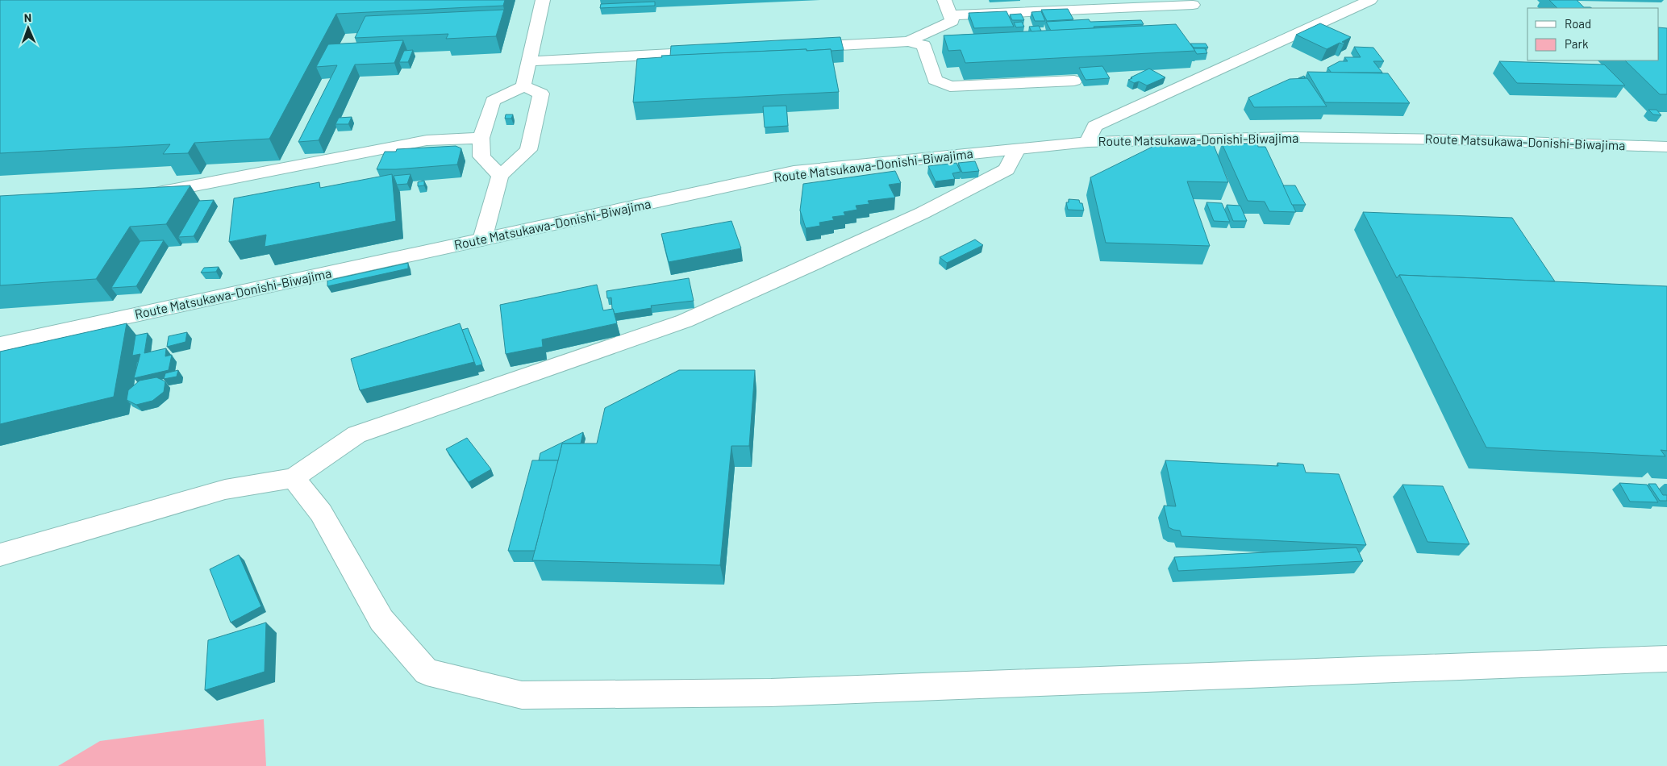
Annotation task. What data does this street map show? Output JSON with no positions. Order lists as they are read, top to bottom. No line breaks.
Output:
{"streets":{"street":["Route Matsukawa-Donishi-Biwajima"]},"legend":["Road","Park"],"north":"top"}
